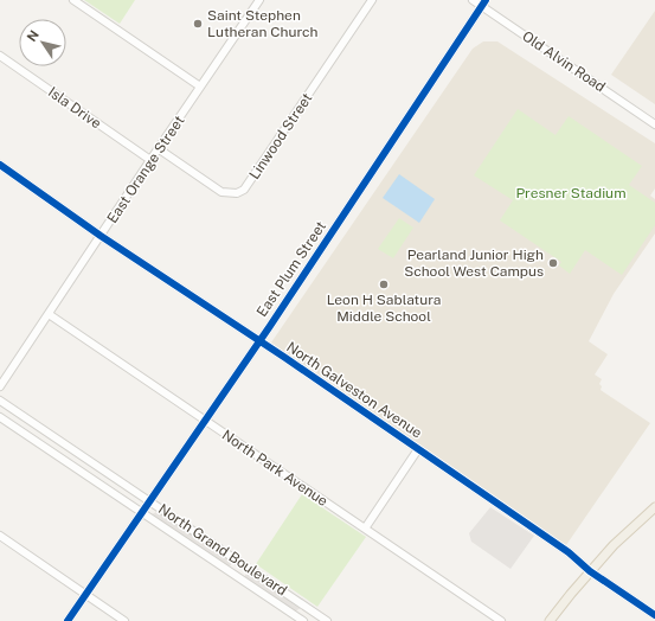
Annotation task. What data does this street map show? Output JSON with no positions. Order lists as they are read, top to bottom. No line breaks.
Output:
{"streets":{"street":["Old Alvin Road","Isla Drive","Linwood Street","East Orange Street","East Plum Street","North Galveston Avenue","North Park Avenue","North Grand Boulevard"]},"crossings":[["Old Alvin Road","East Plum Street"],["Isla Drive","East Orange Street"],["Linwood Street","East Orange Street"],["East Orange Street","North Galveston Avenue"],["East Orange Street","North Park Avenue"],["East Plum Street","North Galveston Avenue"],["East Plum Street","North Park Avenue"],["East Plum Street","North Grand Boulevard"]],"parks":["Presner Stadium"],"places":["Saint Stephen Lutheran Church","Pearland Junior High School West Campus","Leon H Sablatura Middle School"],"north":"top left"}
